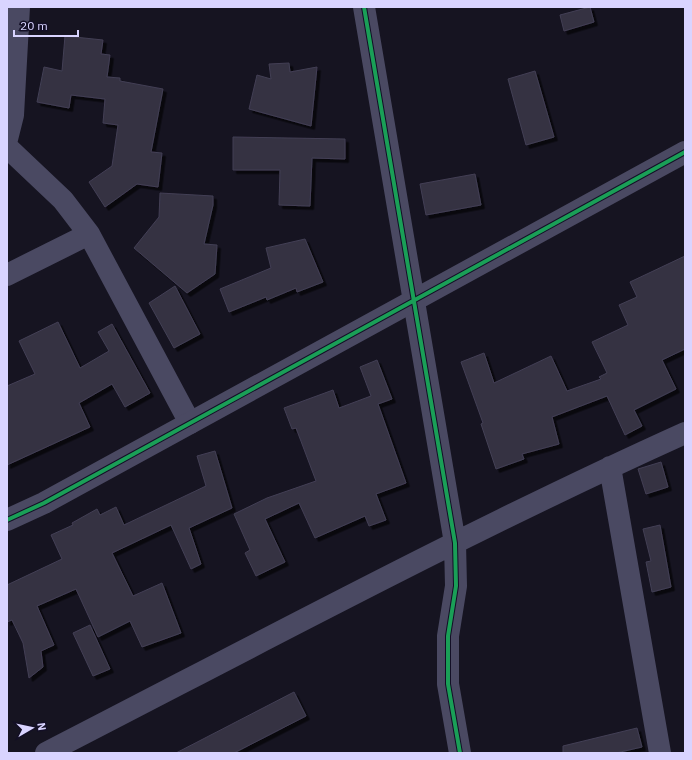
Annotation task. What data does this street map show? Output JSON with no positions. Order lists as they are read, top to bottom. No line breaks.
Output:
{"scale_bar":"20 m","north":"right"}
